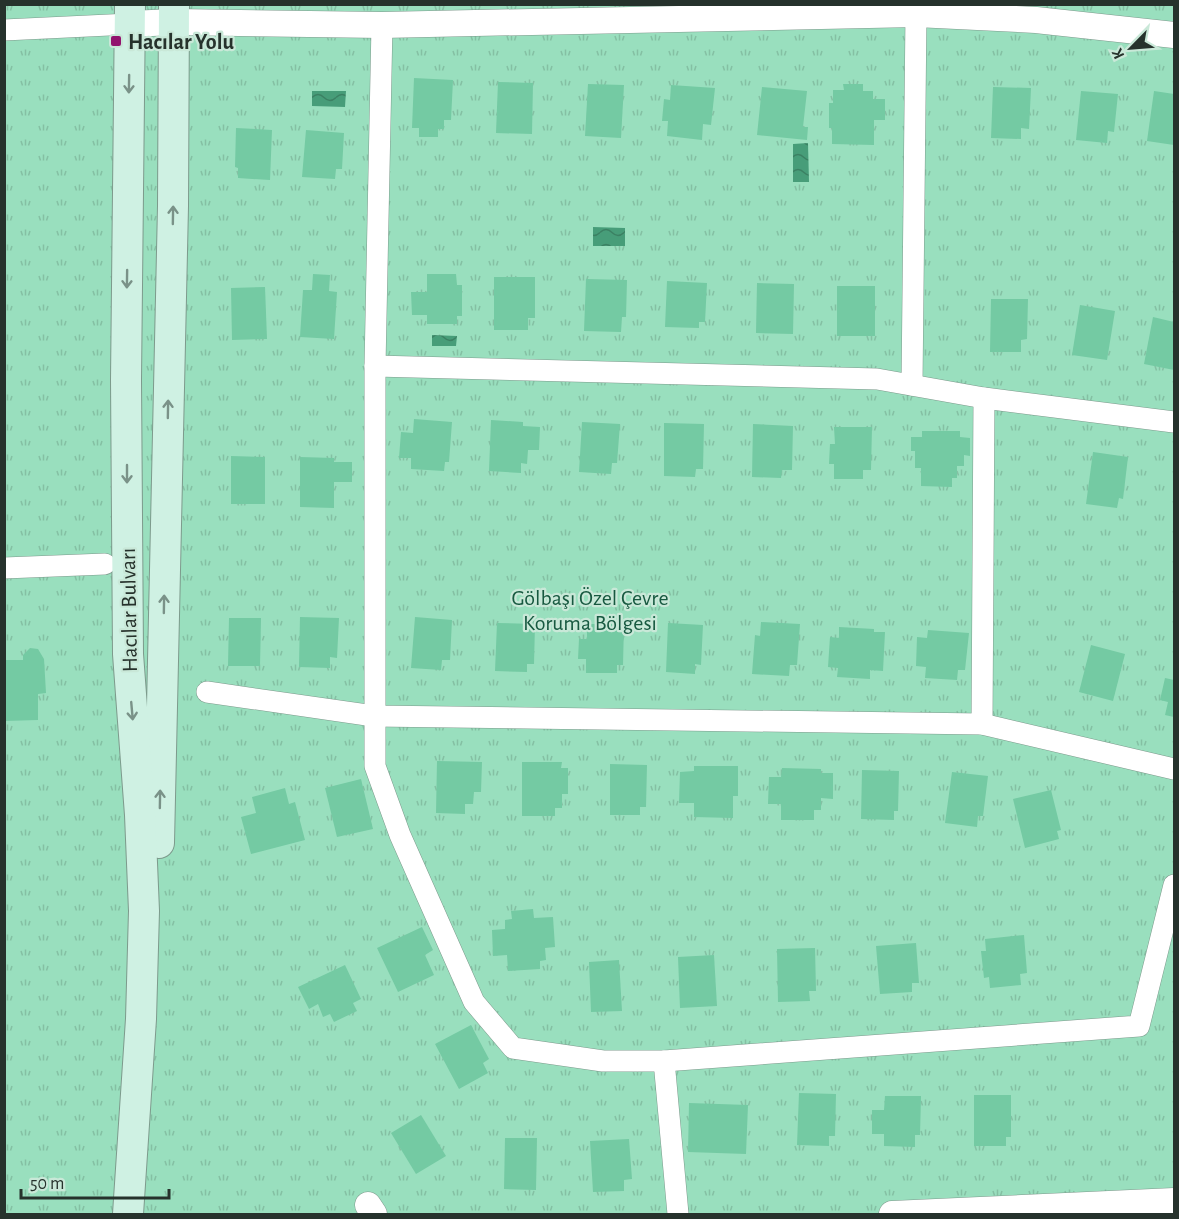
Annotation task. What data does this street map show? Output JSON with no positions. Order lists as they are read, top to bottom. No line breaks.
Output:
{"streets":{"main road":["Hacılar Bulvarı"]},"parks":["Gölbaşı Özel Çevre Koruma Bölgesi"],"places":{"transit":["Hacılar Yolu"]},"scale_bar":"50 m","north":"bottom left"}
